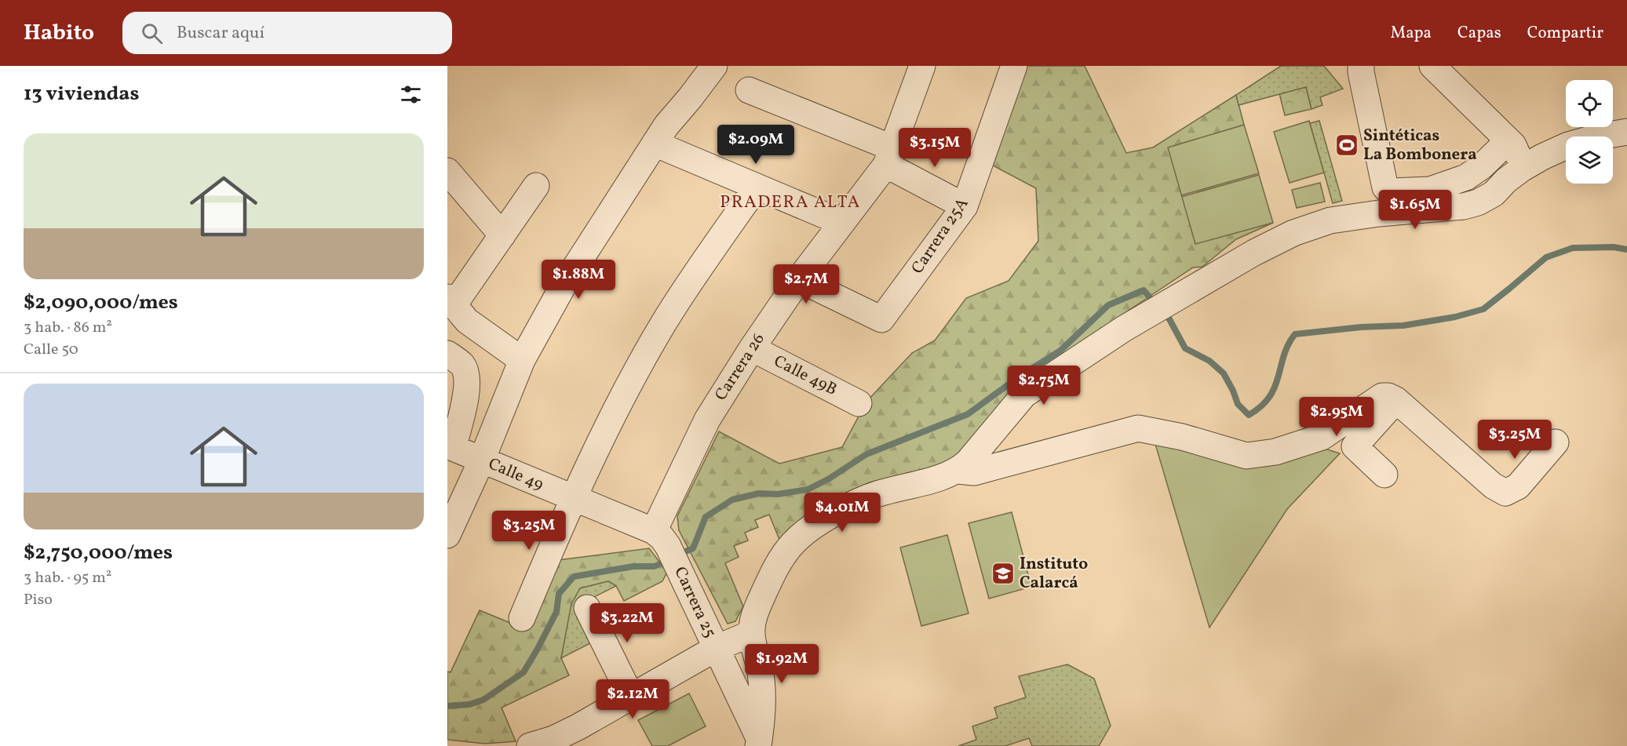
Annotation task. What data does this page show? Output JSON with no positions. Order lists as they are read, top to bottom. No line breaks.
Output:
{"streets":{"street":["Carrera 25A","Carrera 26","Calle 49B","Calle 49","Carrera 25"]},"crossings":[["Carrera 25A","Carrera 26"],["Carrera 26","Calle 49B"],["Carrera 26","Calle 49"],["Carrera 26","Carrera 25"],["Calle 49","Carrera 25"]],"districts":["PRADERA ALTA"],"places":{"sports":["Sintéticas La Bombonera"],"school or university":["Instituto Calarcá"]},"page":{"header":"Habito","search":"Buscar aquí","nav":["Mapa","Capas","Compartir"],"heading":"13 viviendas","list":[{"name":"$2,090,000/mes","note":"3 hab. · 86 m² · Calle 50"},{"name":"$2,750,000/mes","note":"3 hab. · 95 m² · Piso"}],"price":["$2.09M","$3.15M","$1.65M","$1.88M","$2.7M","$2.75M","$2.95M","$3.25M","$4.01M","$3.25M","$3.22M","$1.92M","$2.12M"]}}
